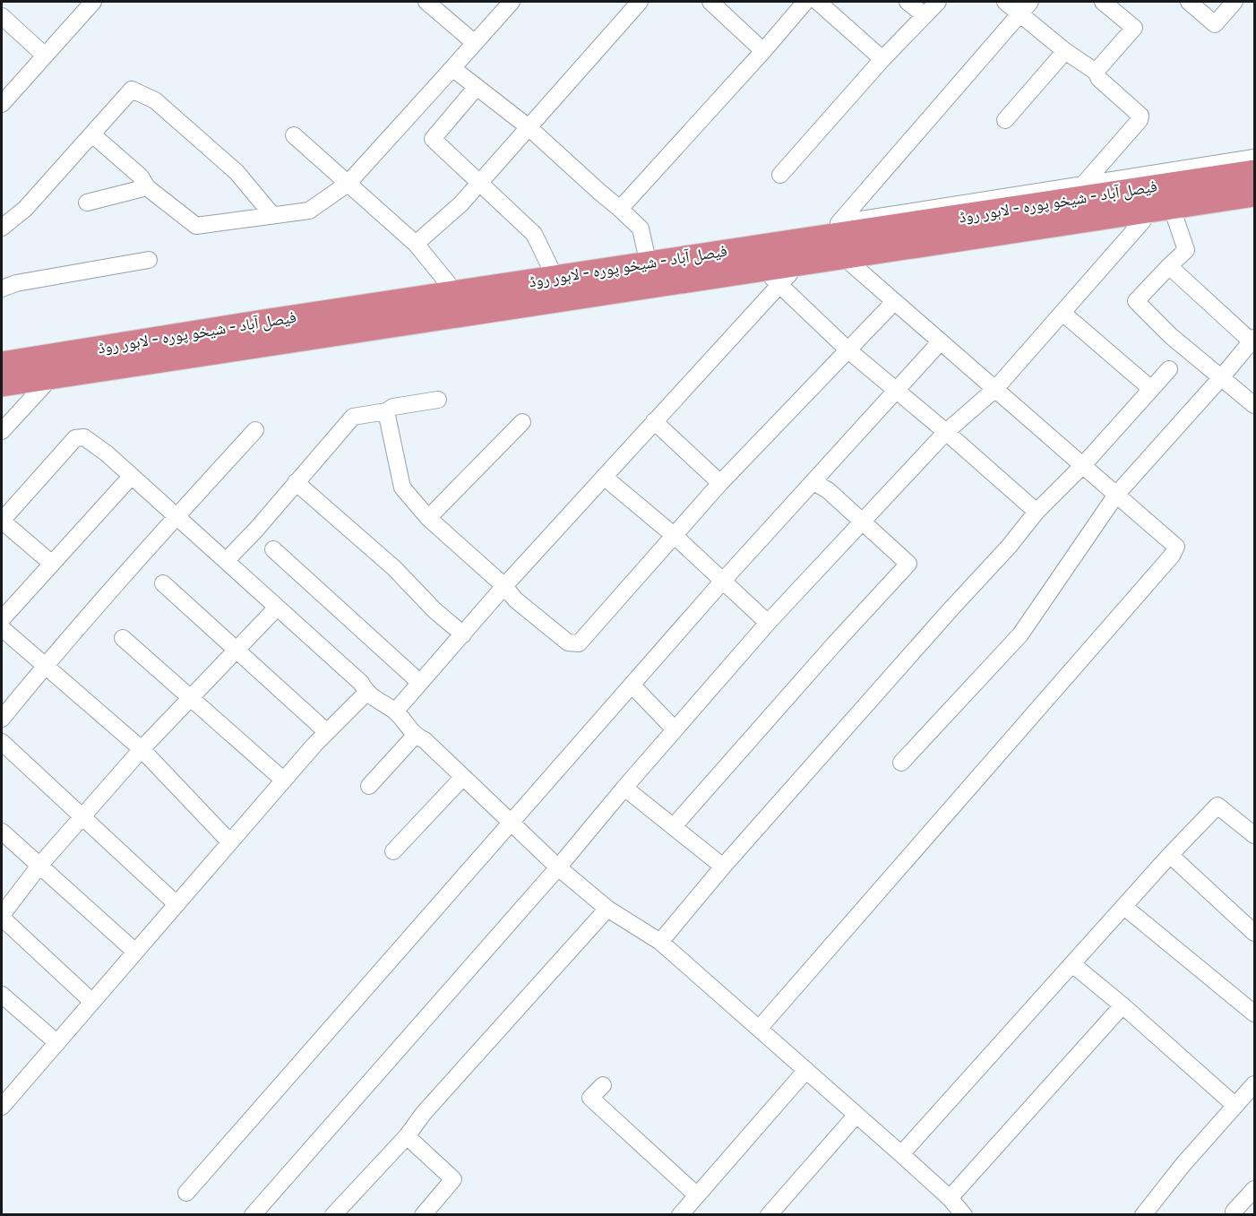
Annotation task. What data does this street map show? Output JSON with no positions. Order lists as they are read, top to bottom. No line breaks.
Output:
{"streets":{"highway":["فیصل آباد - شیخو پورہ - لاہور روڈ"]}}
